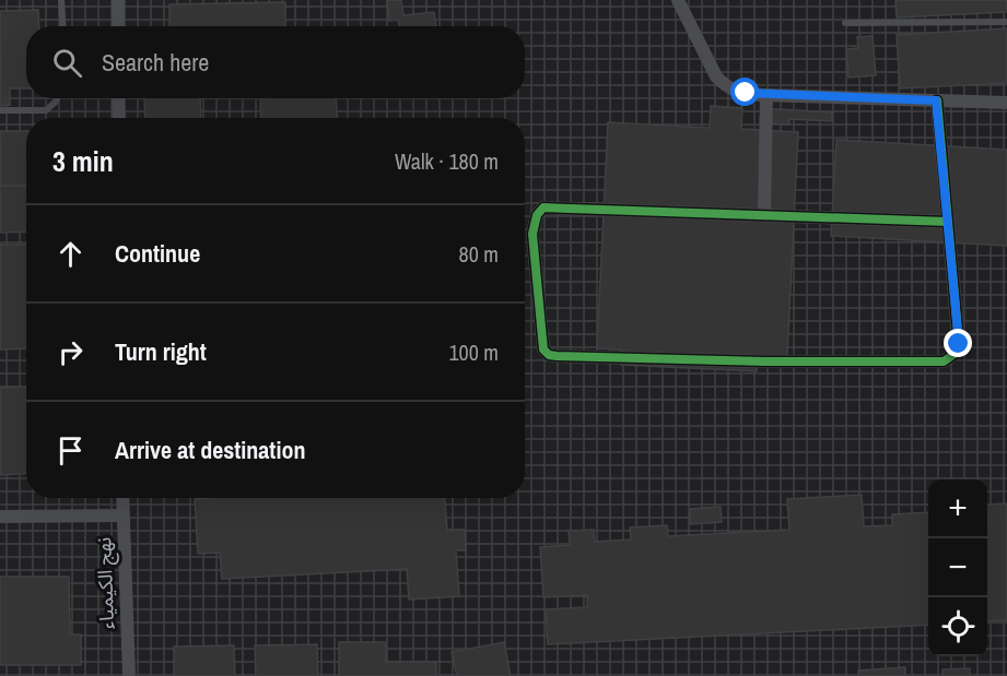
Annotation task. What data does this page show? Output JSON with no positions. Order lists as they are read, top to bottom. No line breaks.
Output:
{"streets":{"street":["نهج الكيمياء"]},"page":{"search":"Search here","heading":["3 min","Walk · 180 m"],"list":[["Continue","80 m"],["Turn right","100 m"],"Arrive at destination"],"map_buttons":["+","−"]}}
